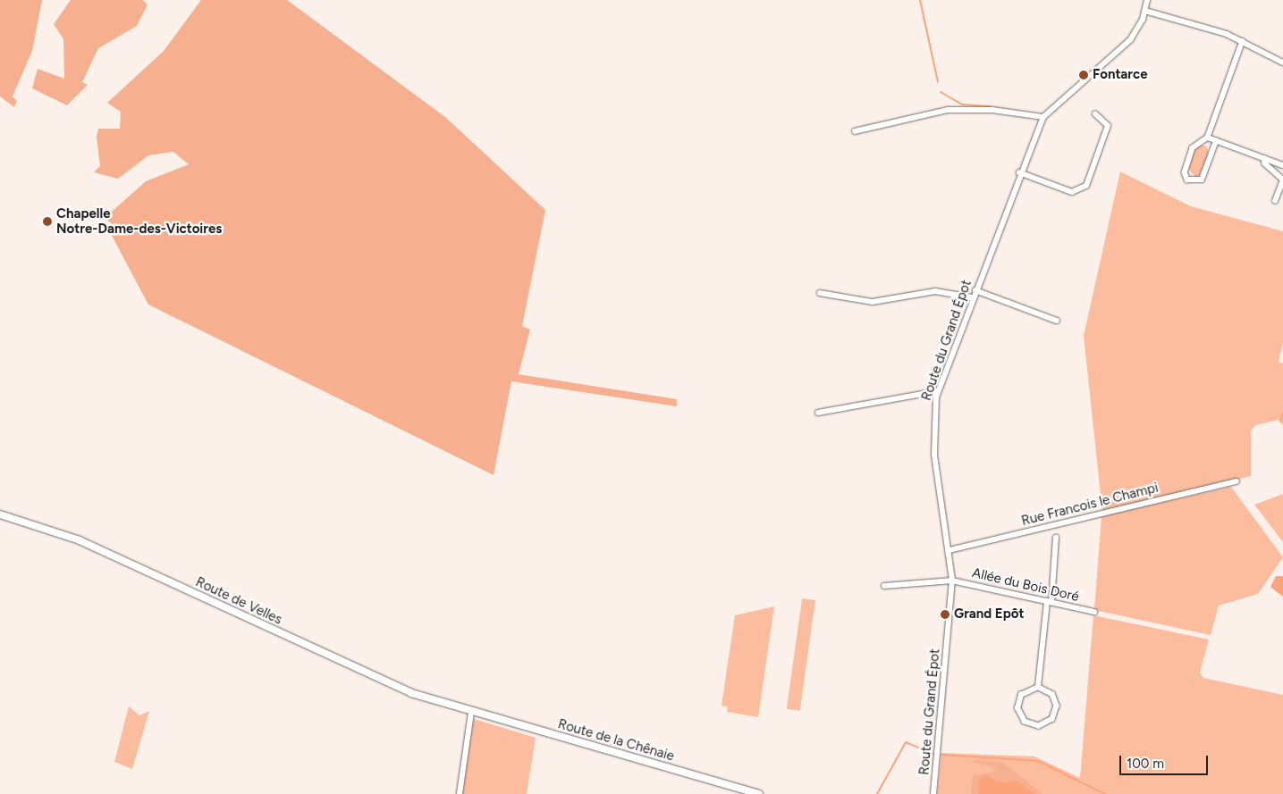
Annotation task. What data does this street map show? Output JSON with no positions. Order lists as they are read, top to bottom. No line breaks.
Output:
{"streets":{"main road":["Route de Velles","Route de la Chênaie"],"street":["Route du Grand Épot","Rue Francois le Champi","Allée du Bois Doré"]},"crossings":[["Route du Grand Épot","Rue Francois le Champi"],["Route du Grand Épot","Allée du Bois Doré"],["Route de Velles","Route de la Chênaie"]],"places":["Fontarce","Chapelle Notre-Dame-des-Victoires","Grand Epôt"],"scale_bar":"100 m"}
